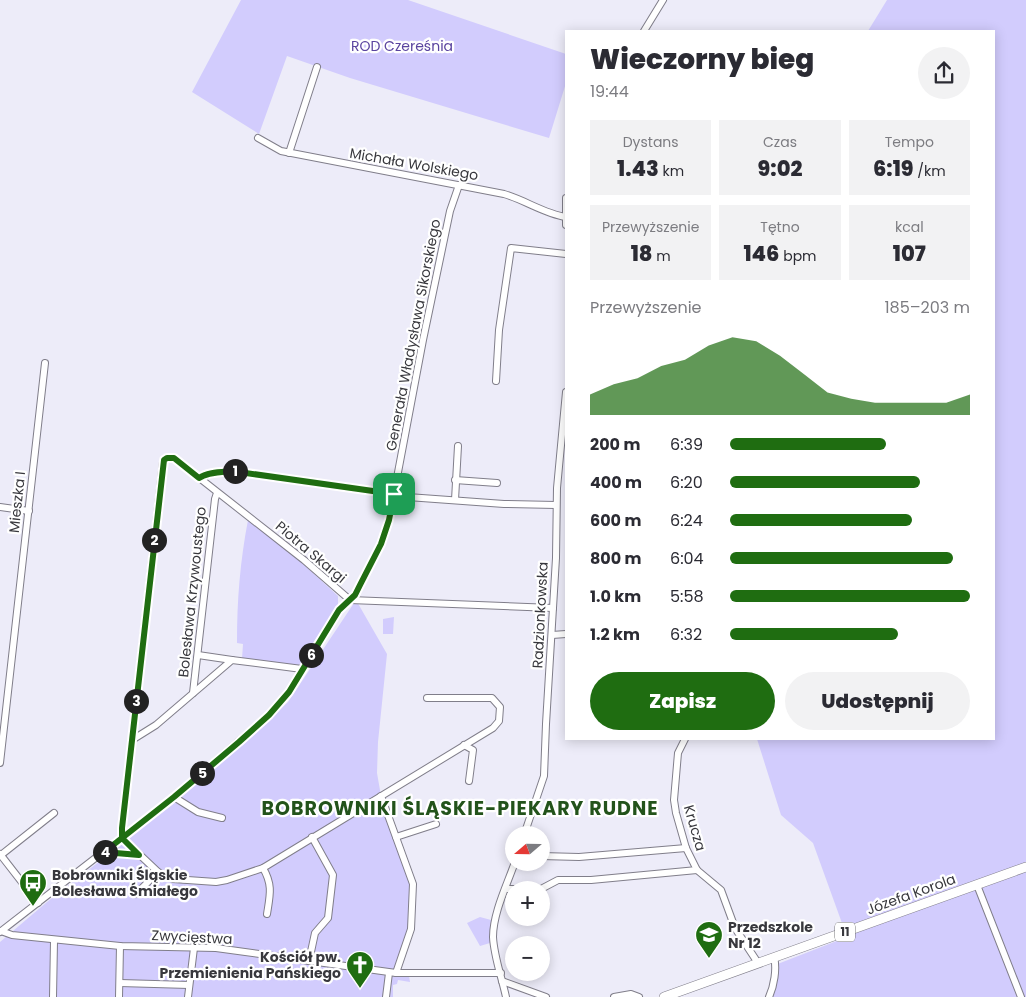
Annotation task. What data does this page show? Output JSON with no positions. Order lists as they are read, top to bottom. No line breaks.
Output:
{"streets":{"highway":["Józefa Korola","11"],"street":["Michała Wolskiego","Generała Władysława Sikorskiego","Mieszka I","Piotra Skargi","Bolesława Krzywoustego","Radzionkowska","Krucza","Zwycięstwa"]},"crossings":[["Michała Wolskiego","Generała Władysława Sikorskiego"],["Generała Władysława Sikorskiego","Piotra Skargi"],["Generała Władysława Sikorskiego","Zwycięstwa"],["Piotra Skargi","Bolesława Krzywoustego"],["Piotra Skargi","Radzionkowska"],["Krucza","Józefa Korola"]],"districts":["BOBROWNIKI ŚLĄSKIE-PIEKARY RUDNE"],"parks":["ROD Czereśnia"],"places":{"bus stop":["Bobrowniki Śląskie Bolesława Śmiałego"],"school or university":["Przedszkole Nr 12"],"church":["Kościół pw. Przemienienia Pańskiego"]},"north":"left","page":{"heading":["Wieczorny bieg","19:44"],"stats":[["Dystans","1.43 km"],["Czas","9:02"],["Tempo","6:19 /km"],["Przewyższenie","18 m"],["Tętno","146 bpm"],["kcal","107"]],"chart":["Przewyższenie","185–203 m"],"list":[{"name":"200 m","note":"6:39"},{"name":"400 m","note":"6:20"},{"name":"600 m","note":"6:24"},{"name":"800 m","note":"6:04"},{"name":"1.0 km","note":"5:58"},{"name":"1.2 km","note":"6:32"}],"pins":["1","2","6","3","5","4"],"buttons":["Zapisz","Udostępnij"],"map_buttons":["+","−"]}}
